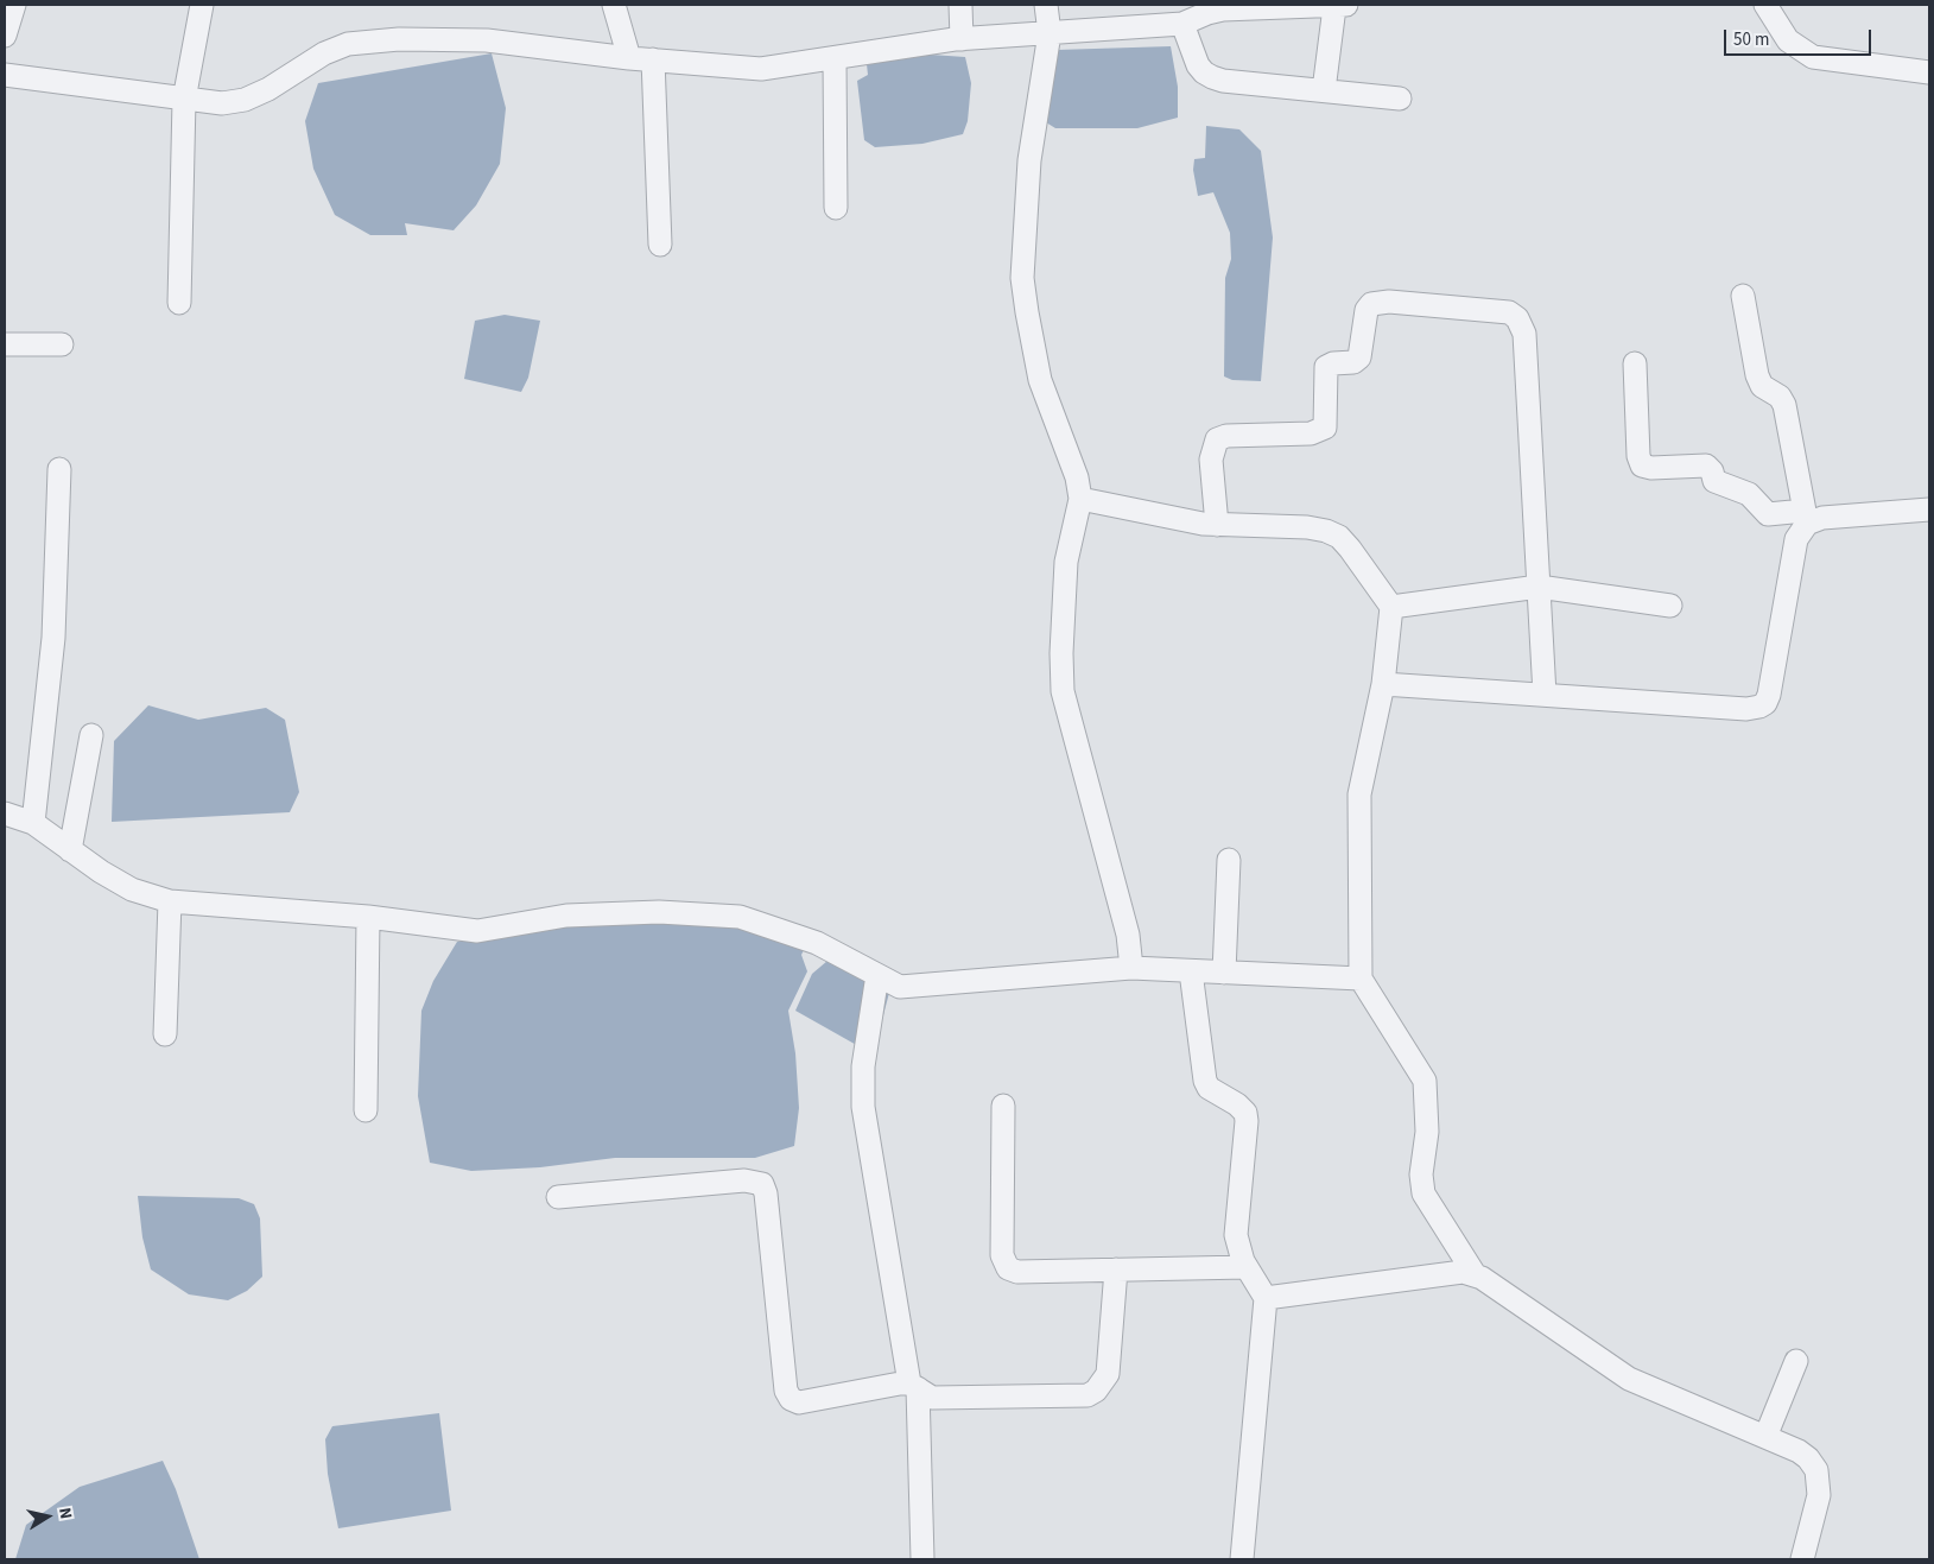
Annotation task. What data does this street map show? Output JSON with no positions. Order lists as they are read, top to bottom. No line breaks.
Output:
{"scale_bar":"50 m","north":"right"}
